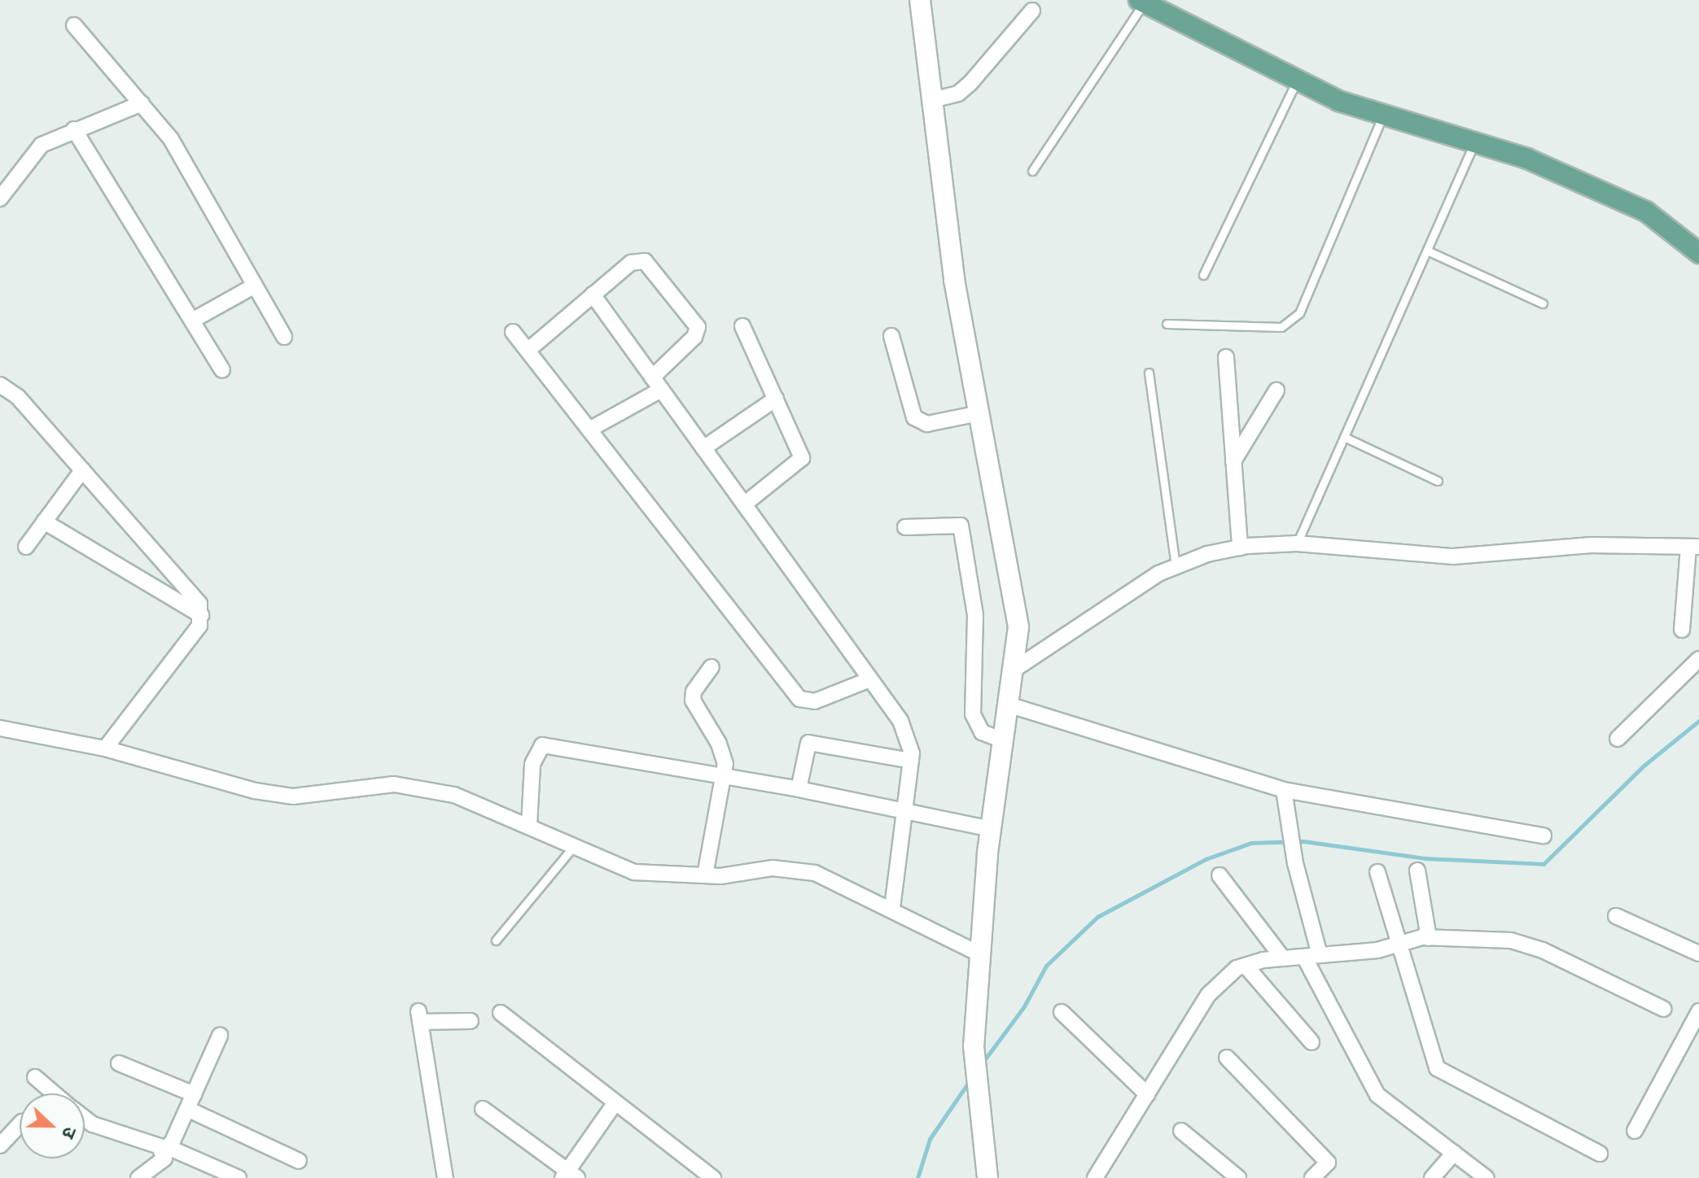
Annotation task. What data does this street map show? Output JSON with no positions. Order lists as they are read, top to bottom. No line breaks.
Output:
{"north":"right"}
